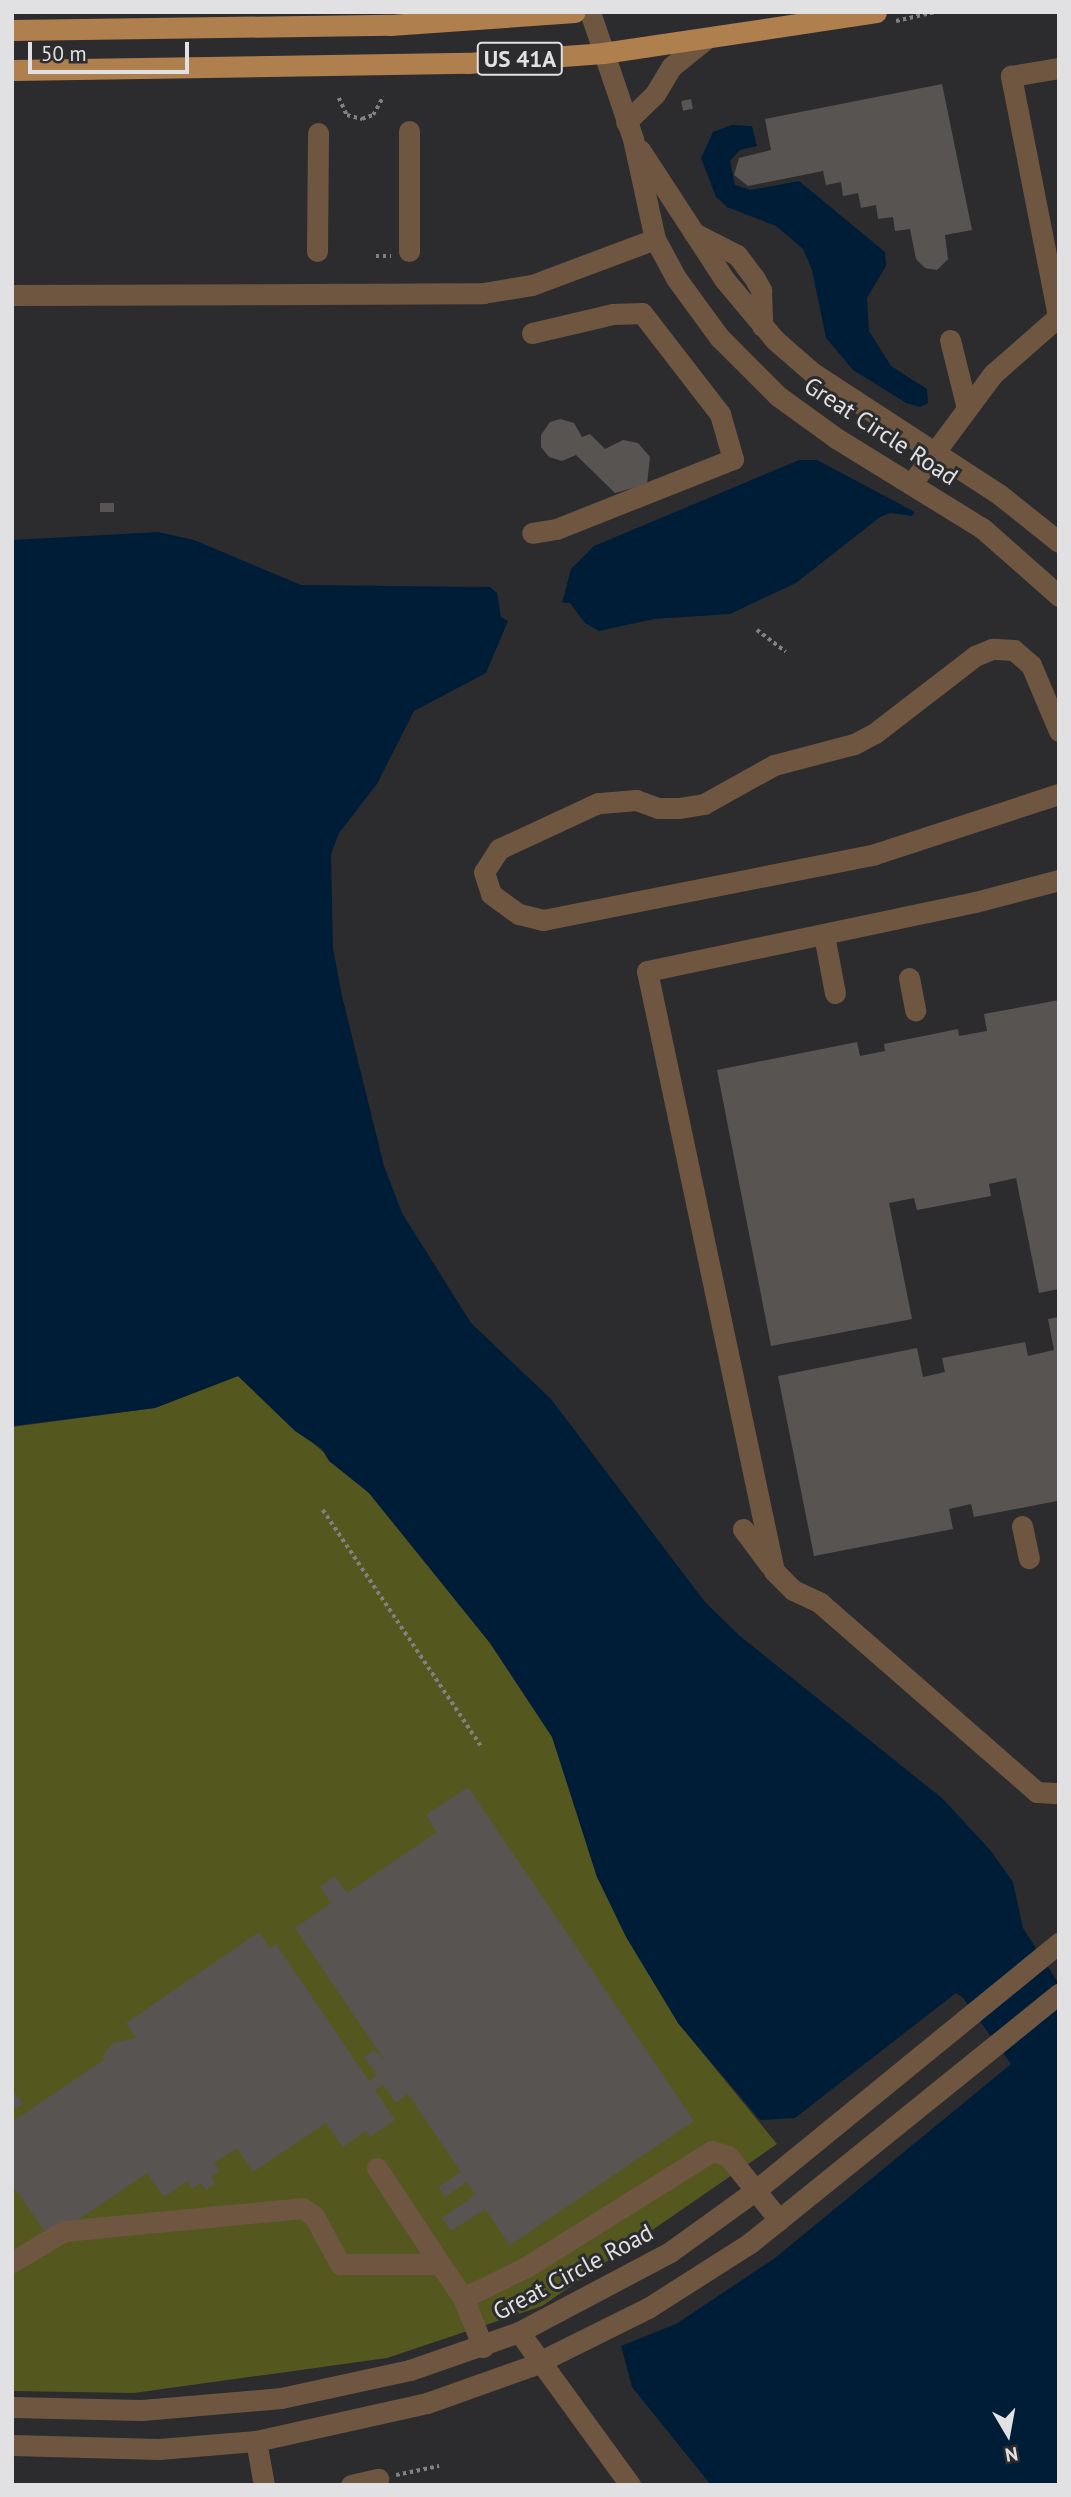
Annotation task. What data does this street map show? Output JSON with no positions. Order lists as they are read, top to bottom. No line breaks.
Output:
{"streets":{"main road":["US 41A"],"street":["Great Circle Road"]},"crossings":[["US 41A","Great Circle Road"]],"scale_bar":"50 m","north":"bottom"}
